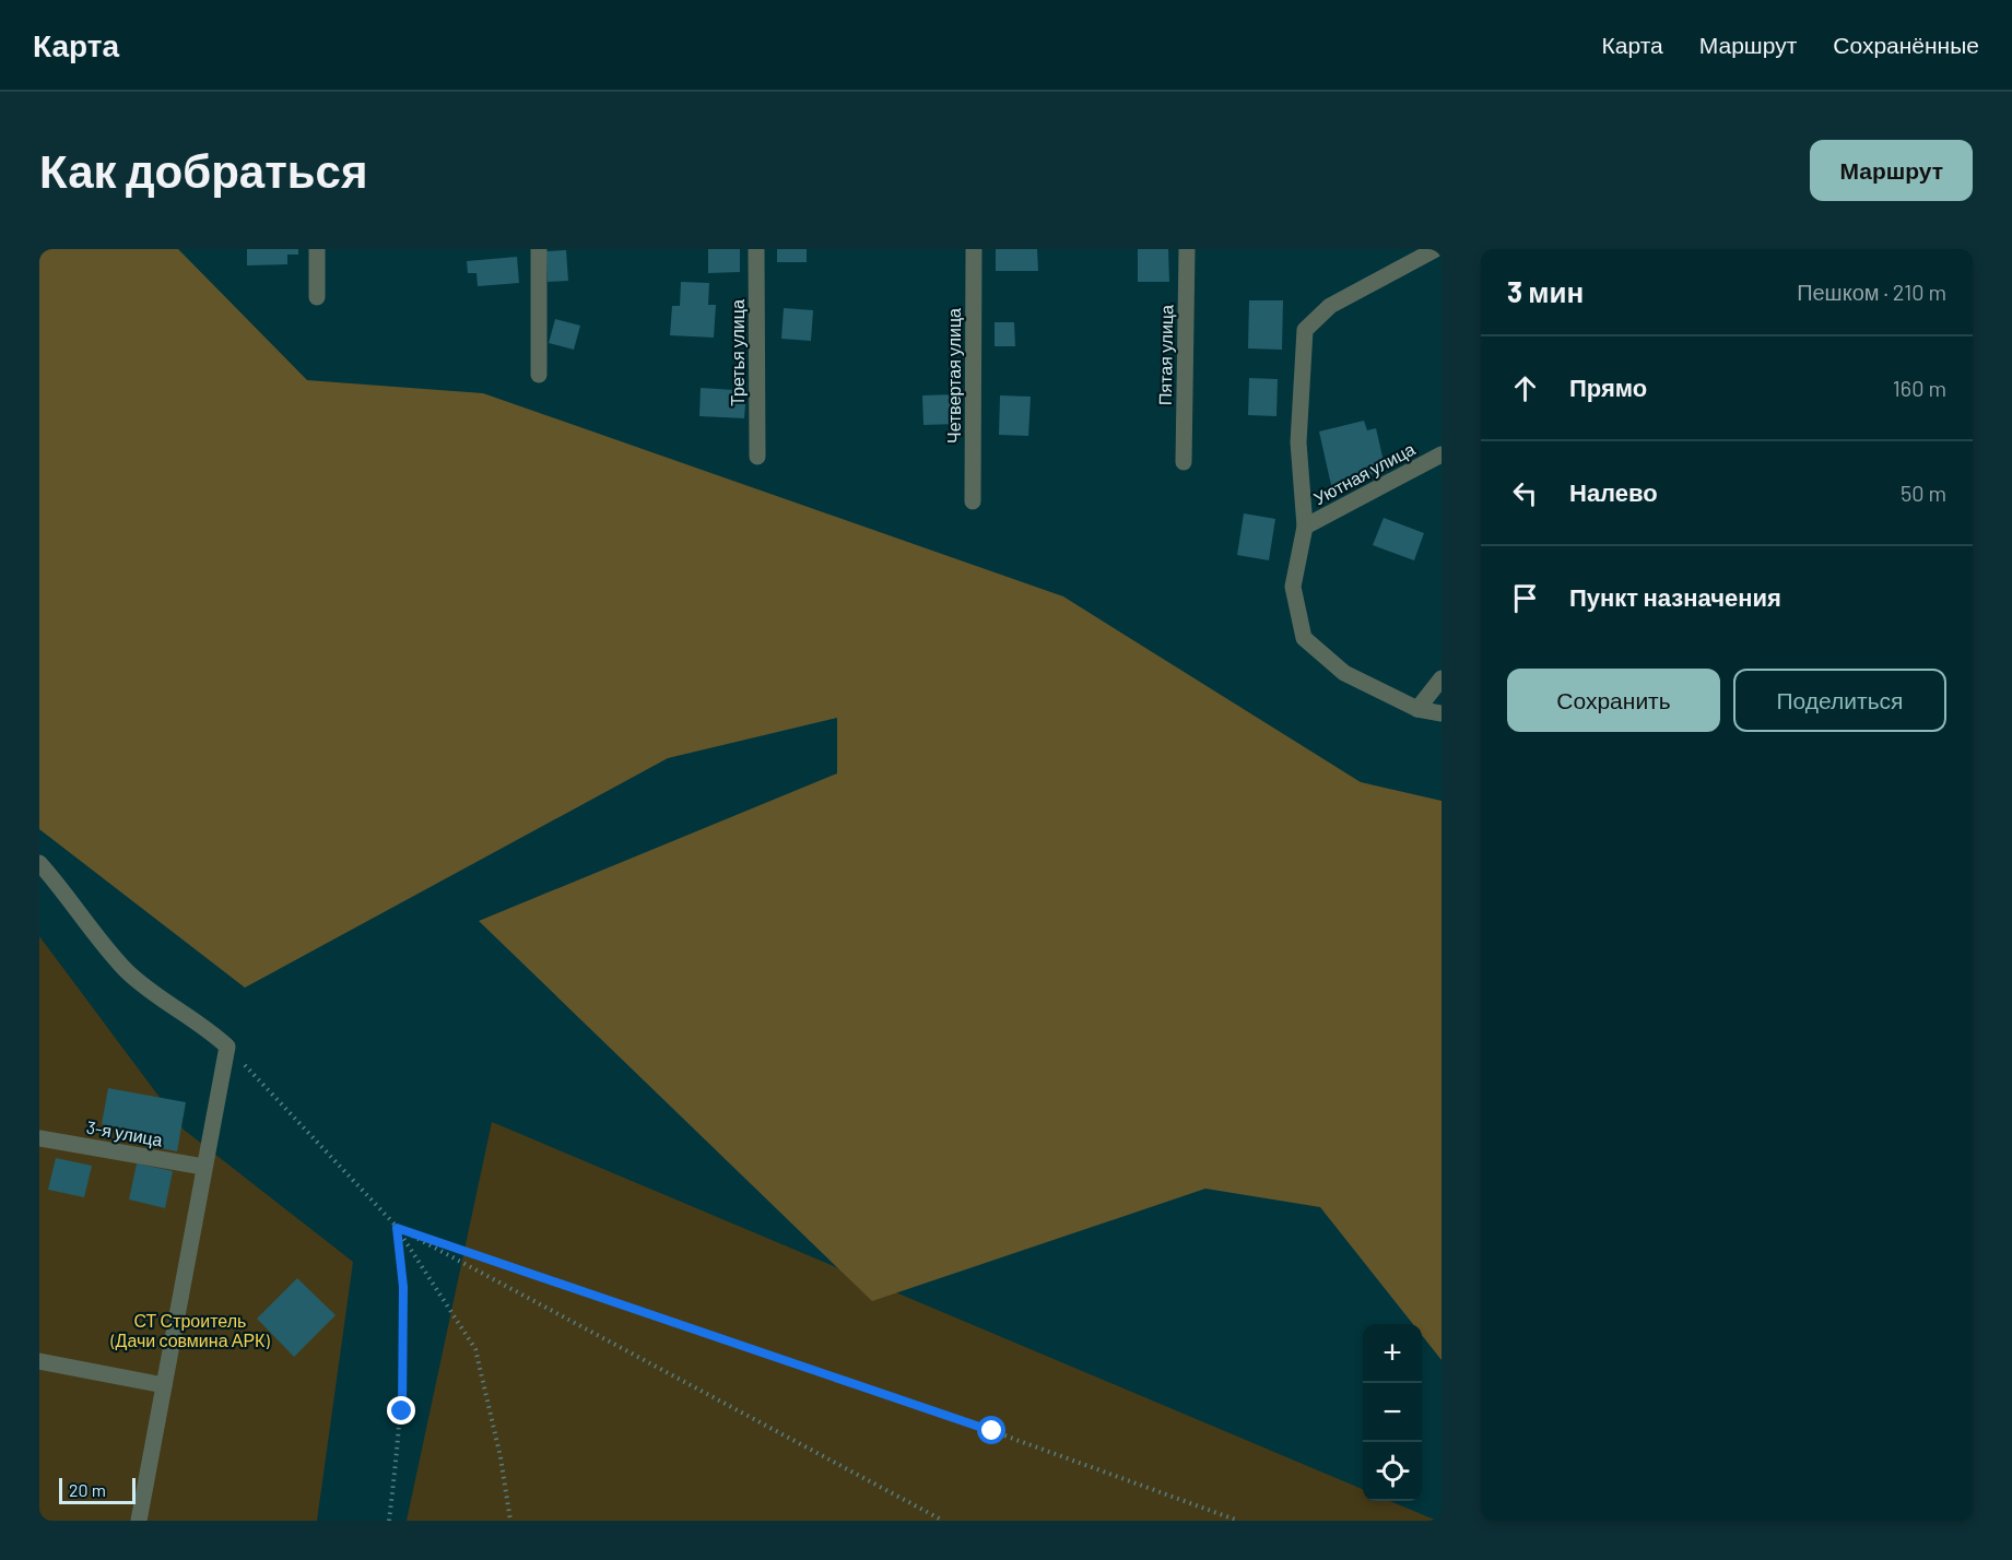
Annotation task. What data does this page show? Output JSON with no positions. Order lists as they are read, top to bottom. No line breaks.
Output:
{"streets":{"street":["Третья улица","Пятая улица","Четвертая улица","Уютная улица","3-я улица"]},"parks":["СТ Строитель (Дачи совмина АРК)"],"scale_bar":"20 m","page":{"header":"Карта","nav":["Карта","Маршрут","Сохранённые"],"buttons":["Маршрут",["Сохранить","Поделиться"]],"title":"Как добраться","heading":["3 мин","Пешком · 210 m"],"list":[["Прямо","160 m"],["Налево","50 m"],"Пункт назначения"],"map_buttons":["+","−"],"scale":"20 m"}}
